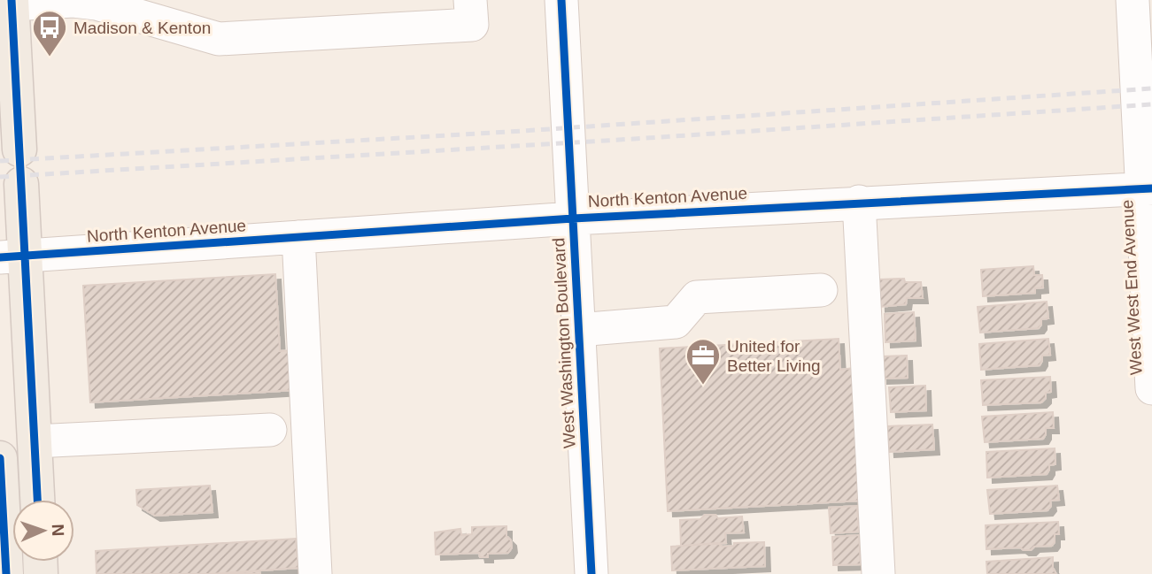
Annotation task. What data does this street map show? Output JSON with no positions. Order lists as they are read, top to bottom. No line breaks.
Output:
{"streets":{"street":["North Kenton Avenue","West West End Avenue","West Washington Boulevard"]},"crossings":[["North Kenton Avenue","West West End Avenue"],["North Kenton Avenue","West Washington Boulevard"]],"places":{"bus stop":["Madison & Kenton"],"office":["United for Better Living"]},"north":"right"}
